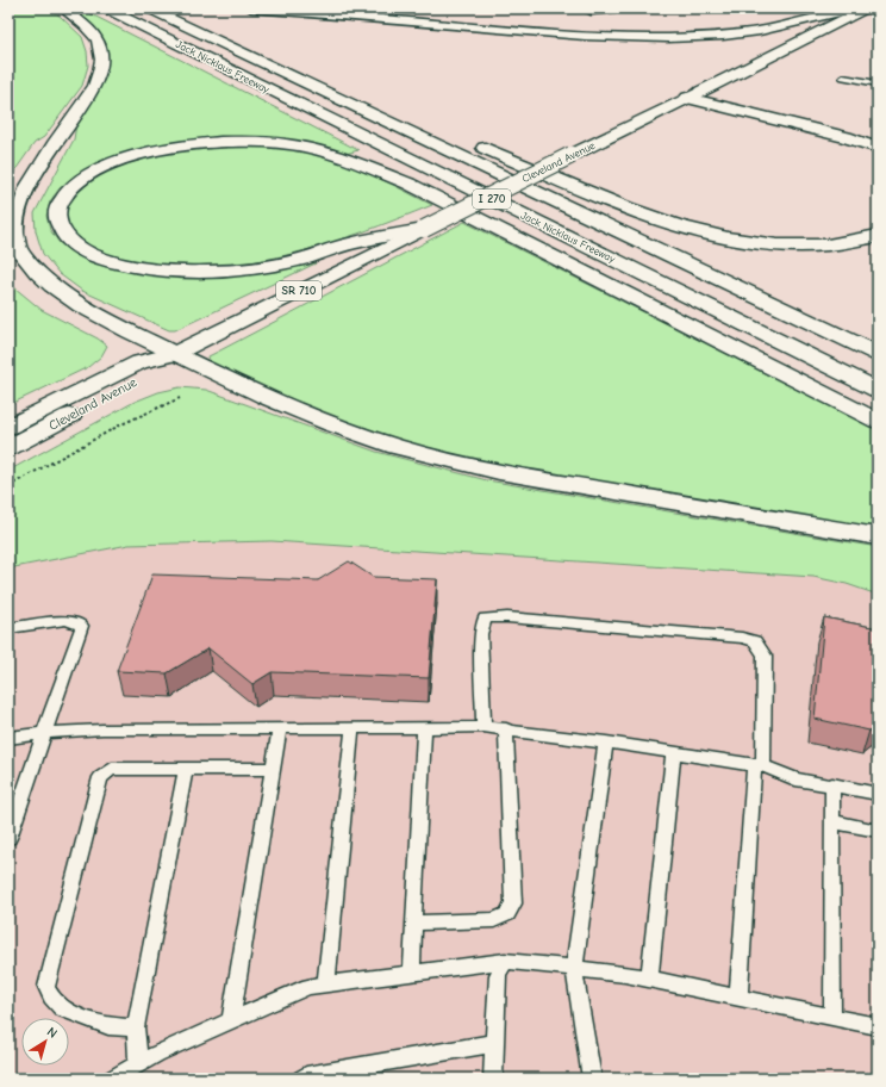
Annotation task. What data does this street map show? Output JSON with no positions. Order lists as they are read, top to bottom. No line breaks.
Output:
{"streets":{"main road":["Jack Nicklaus Freeway","Cleveland Avenue","I 270","SR 710"]},"north":"top right"}
